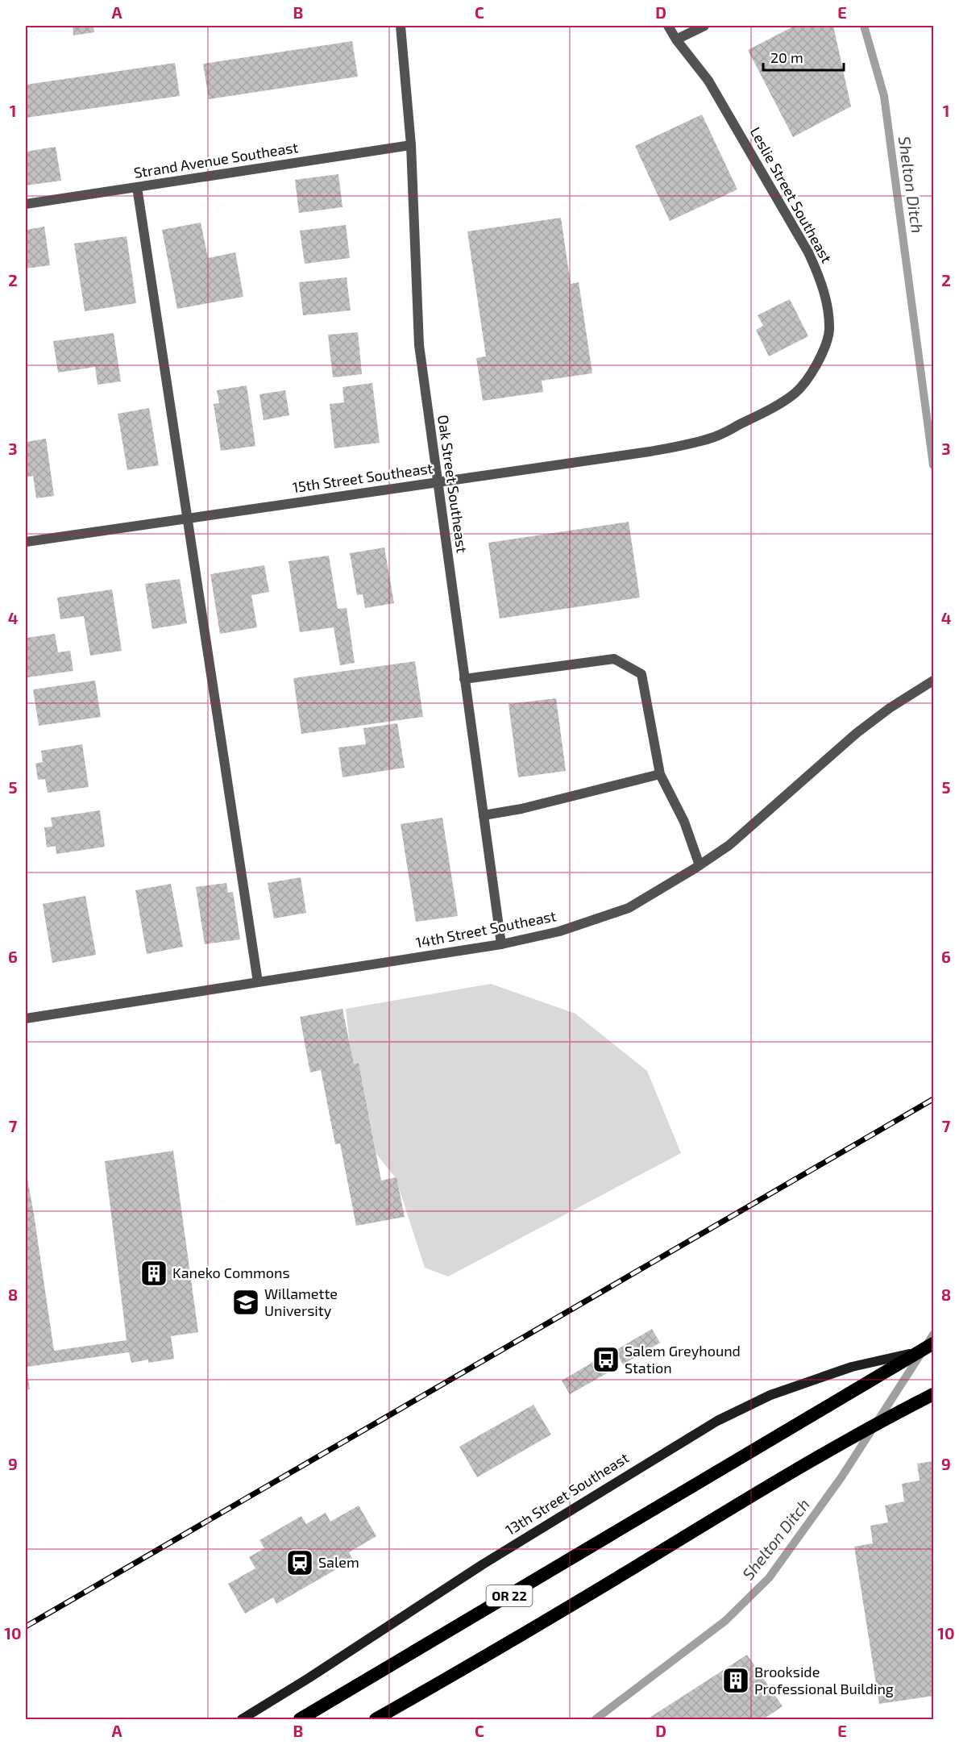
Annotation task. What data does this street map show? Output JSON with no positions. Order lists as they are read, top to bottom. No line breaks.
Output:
{"streets":{"highway":["OR 22"],"main road":["13th Street Southeast"],"street":["Strand Avenue Southeast","Leslie Street Southeast","15th Street Southeast","Oak Street Southeast","14th Street Southeast"]},"crossings":[["Strand Avenue Southeast","Oak Street Southeast"],["Leslie Street Southeast","15th Street Southeast"],["15th Street Southeast","Oak Street Southeast"],["Oak Street Southeast","14th Street Southeast"]],"water":["Shelton Ditch"],"places":{"building":["Kaneko Commons","Brookside Professional Building"],"school or university":["Willamette University"],"bus stop":["Salem Greyhound Station"],"station":["Salem"]},"scale_bar":"20 m","grid":{"columns":["A","B","C","D","E"],"rows":["1","2","3","4","5","6","7","8","9","10"]}}
